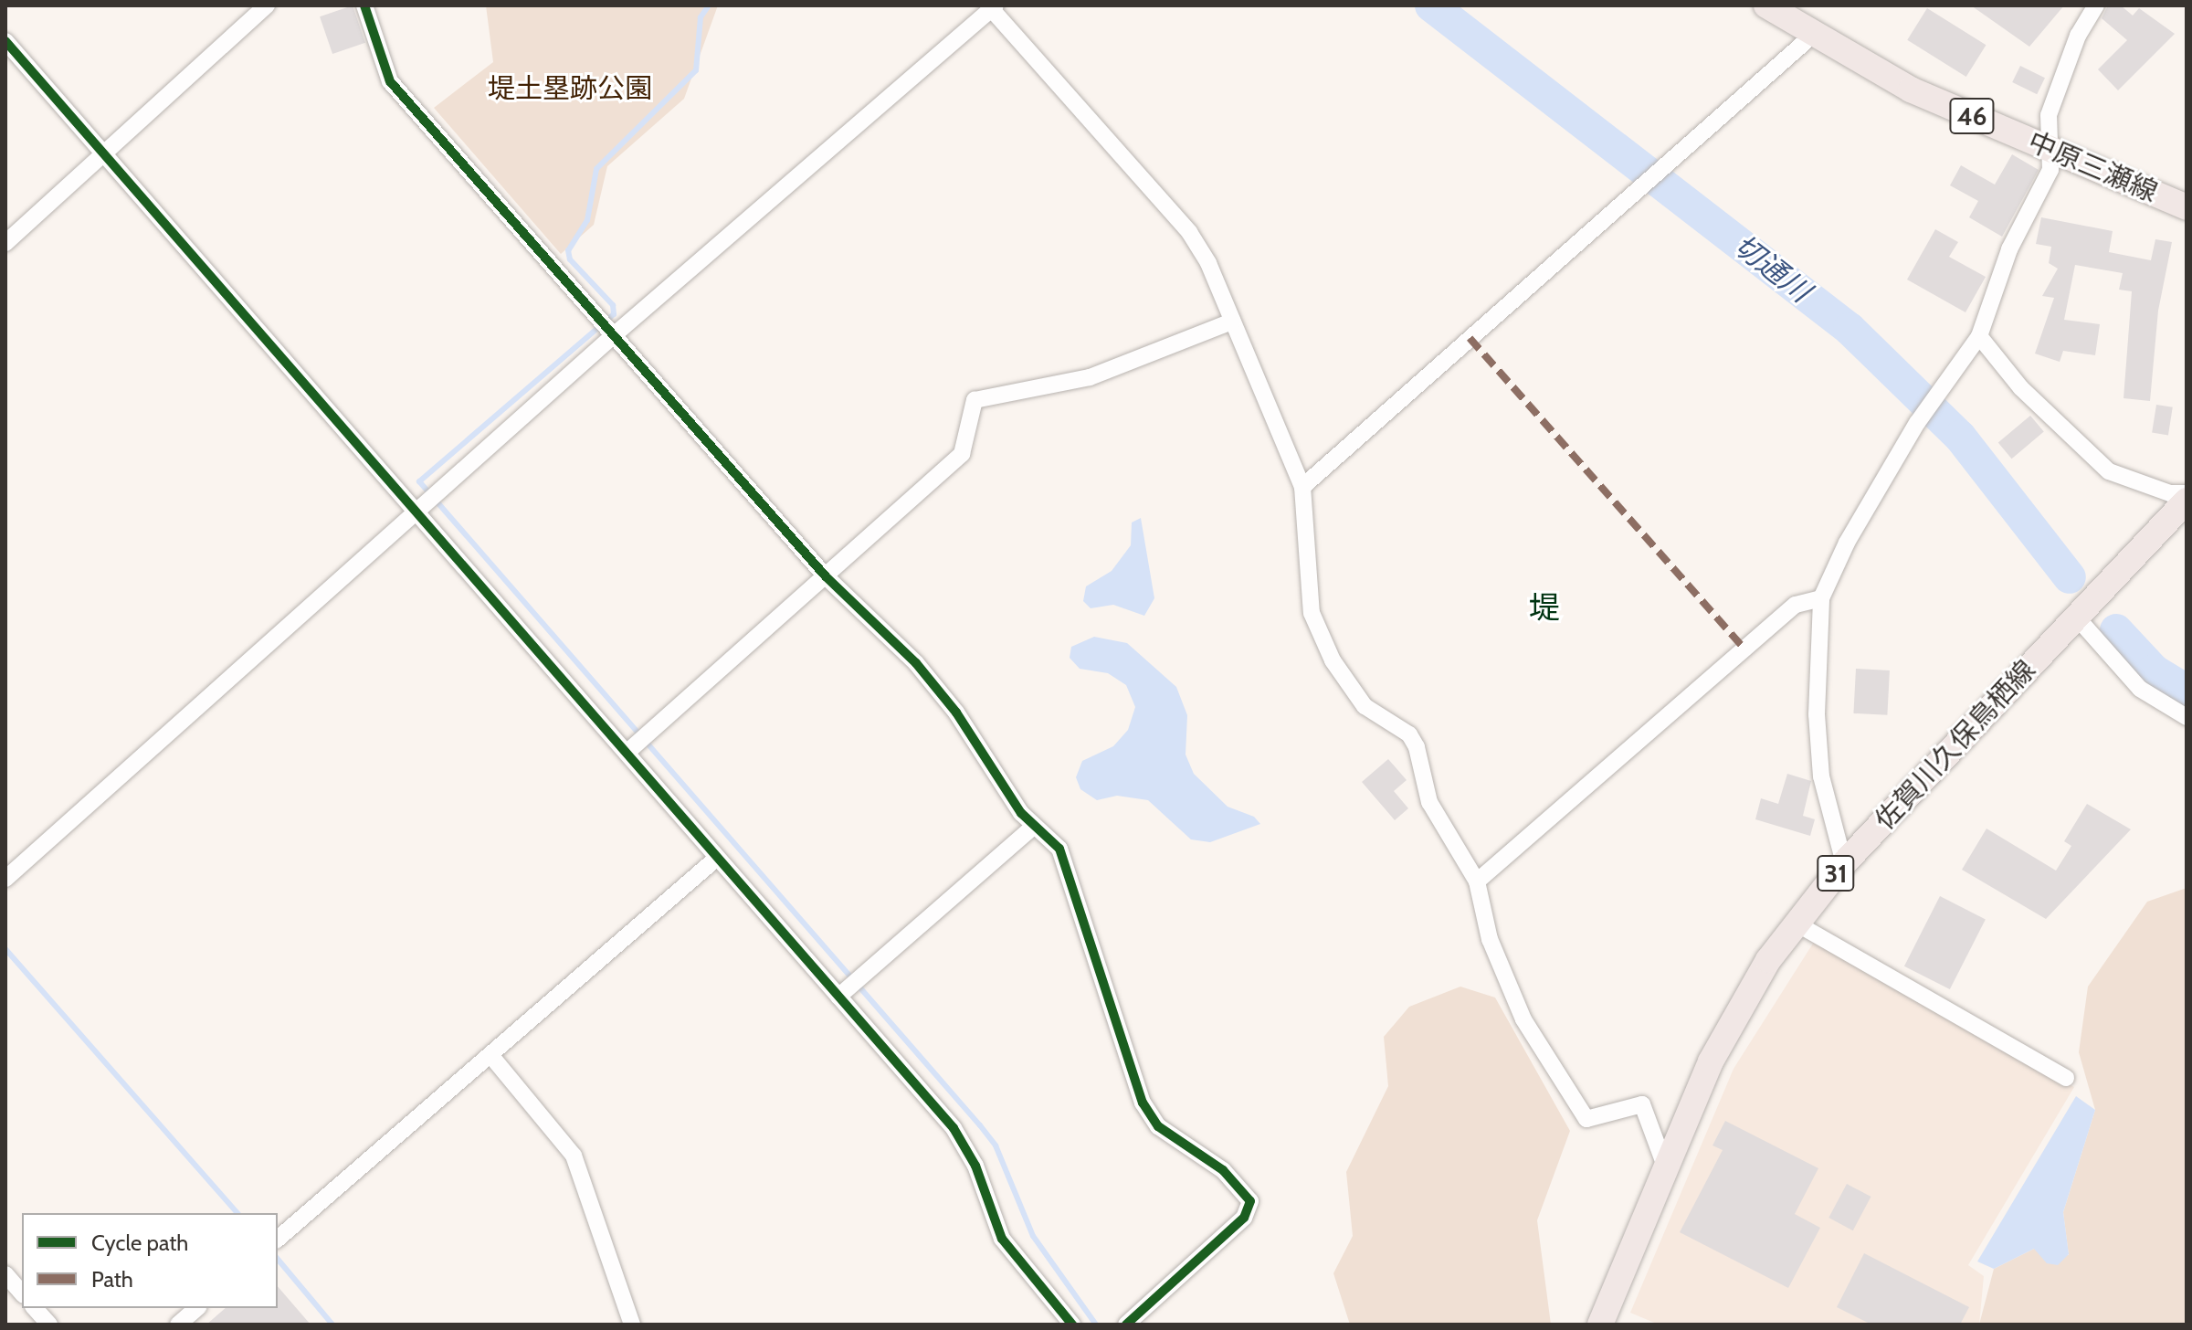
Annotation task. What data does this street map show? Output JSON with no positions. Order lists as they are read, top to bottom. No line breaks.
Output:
{"streets":{"main road":["46","中原三瀬線","佐賀川久保鳥栖線","31"]},"districts":["堤"],"water":["切通川"],"parks":["堤土塁跡公園"],"legend":["Cycle path","Path"]}
